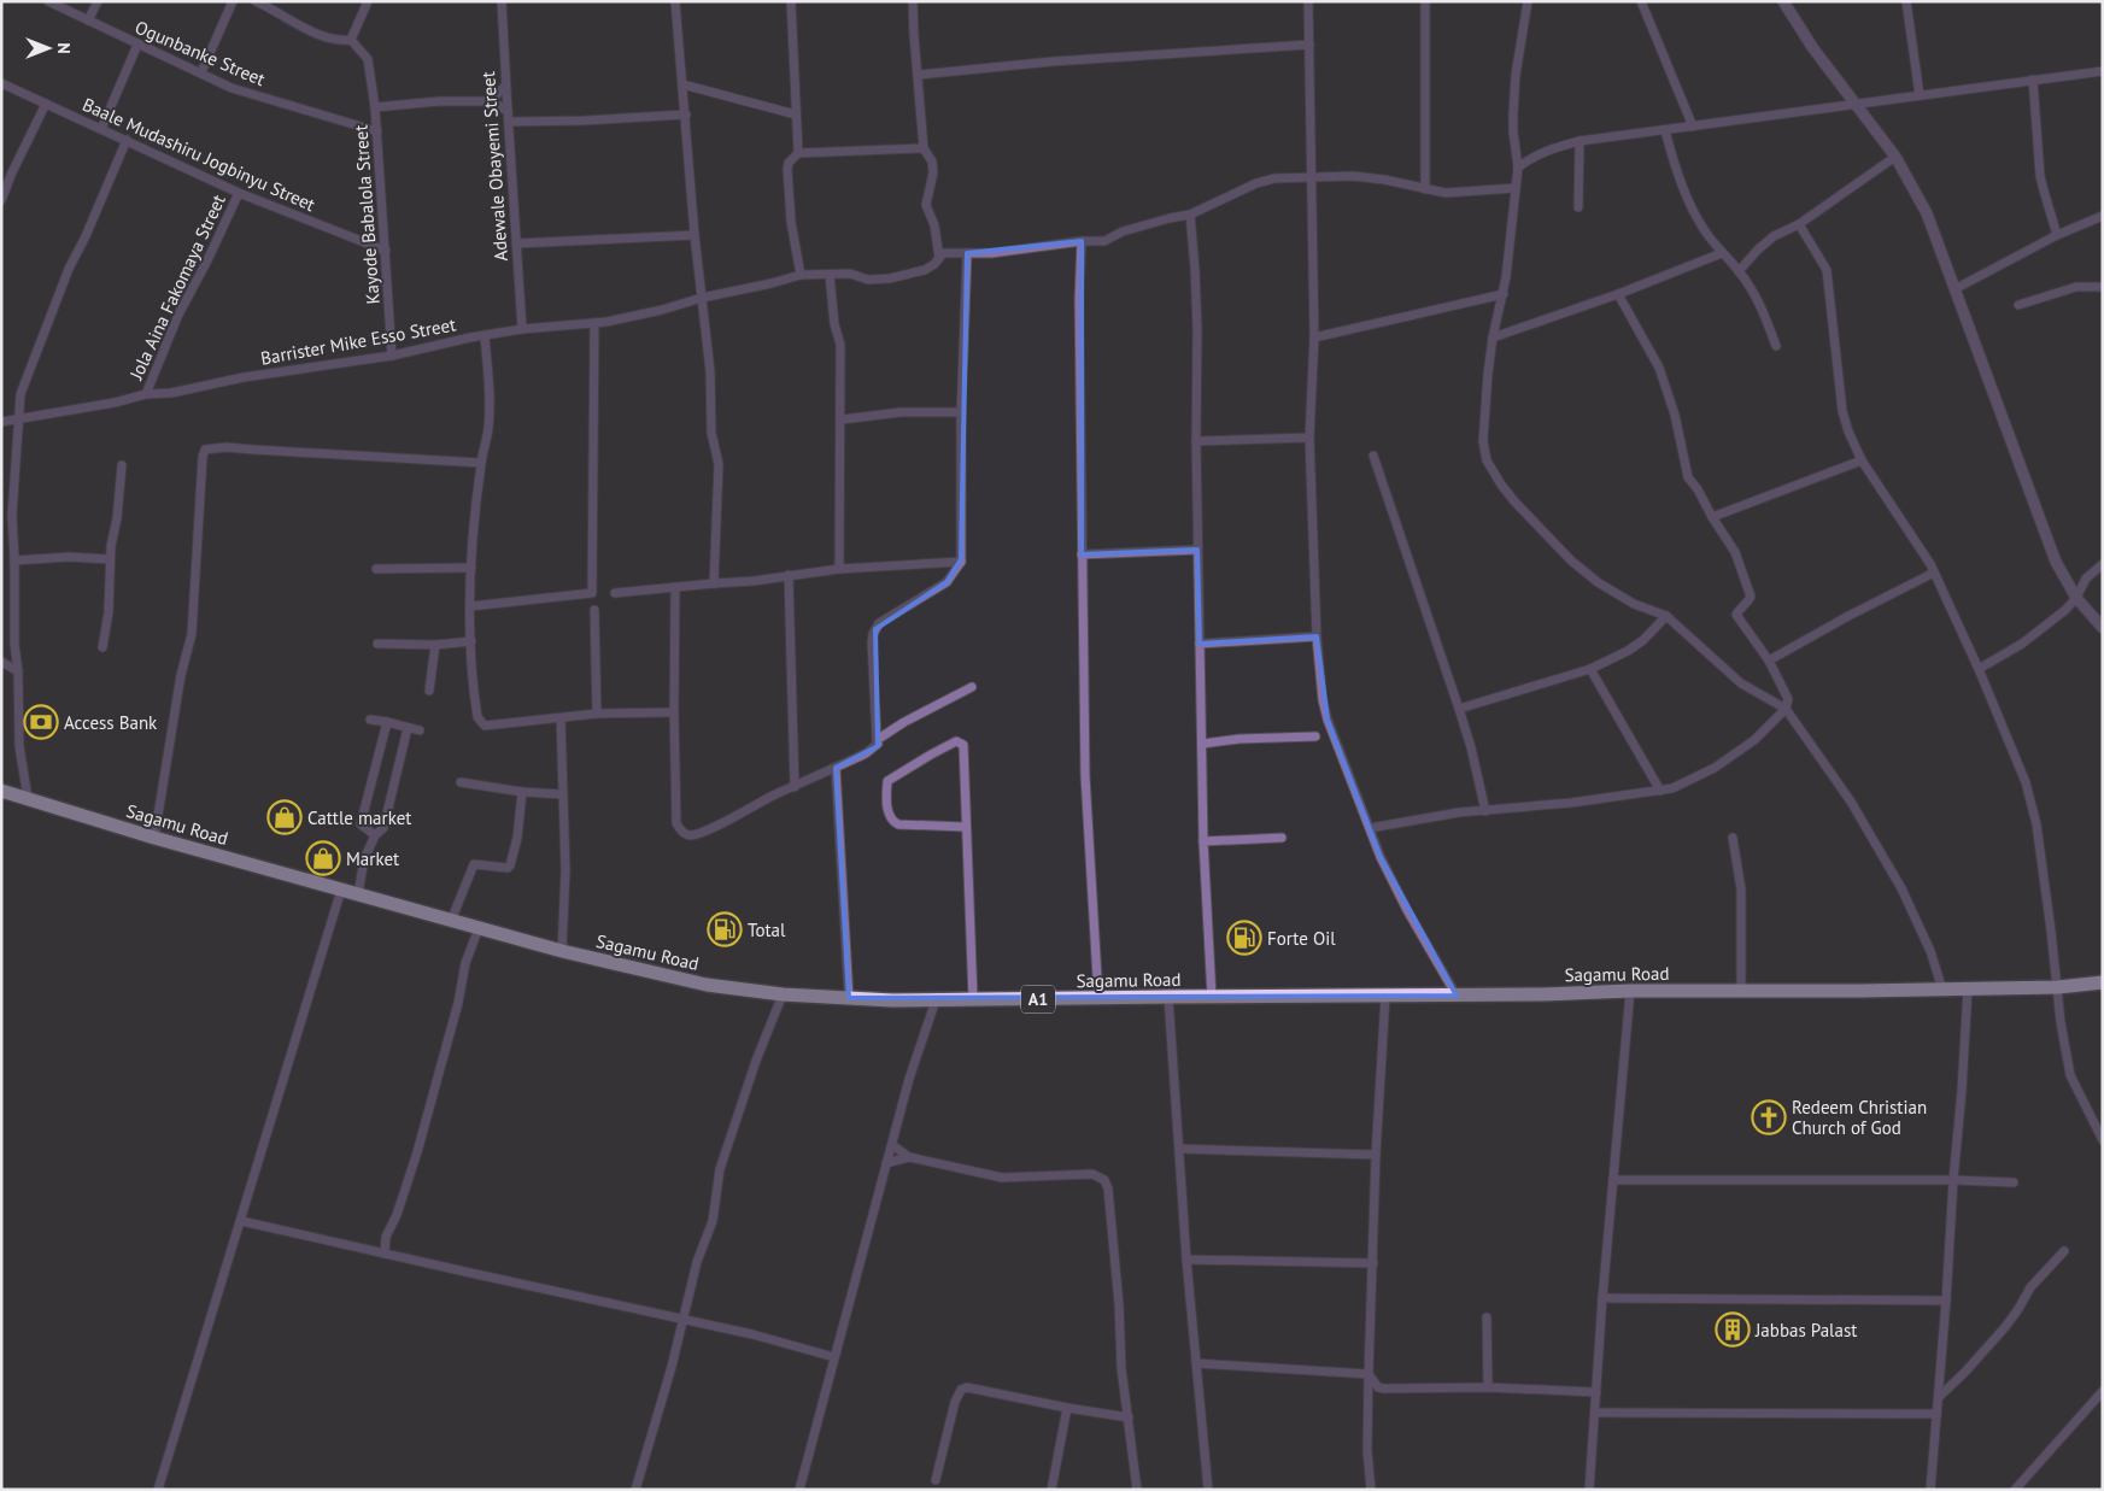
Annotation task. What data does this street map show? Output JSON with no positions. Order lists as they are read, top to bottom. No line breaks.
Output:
{"streets":{"highway":["Sagamu Road","A1"],"street":["Ogunbanke Street","Baale Mudashiru Jogbinyu Street","Adewale Obayemi Street","Kayode Babalola Street","Jola Aina Fakomaya Street","Barrister Mike Esso Street"]},"crossings":[["Ogunbanke Street","Kayode Babalola Street"],["Baale Mudashiru Jogbinyu Street","Kayode Babalola Street"],["Baale Mudashiru Jogbinyu Street","Jola Aina Fakomaya Street"],["Adewale Obayemi Street","Kayode Babalola Street"],["Adewale Obayemi Street","Barrister Mike Esso Street"],["Kayode Babalola Street","Barrister Mike Esso Street"],["Jola Aina Fakomaya Street","Barrister Mike Esso Street"]],"places":{"bank":["Access Bank"],"shop":["Cattle market","Market"],"fuel station":["Total","Forte Oil"],"church":["Redeem Christian Church of God"],"building":["Jabbas Palast"]},"north":"right"}
